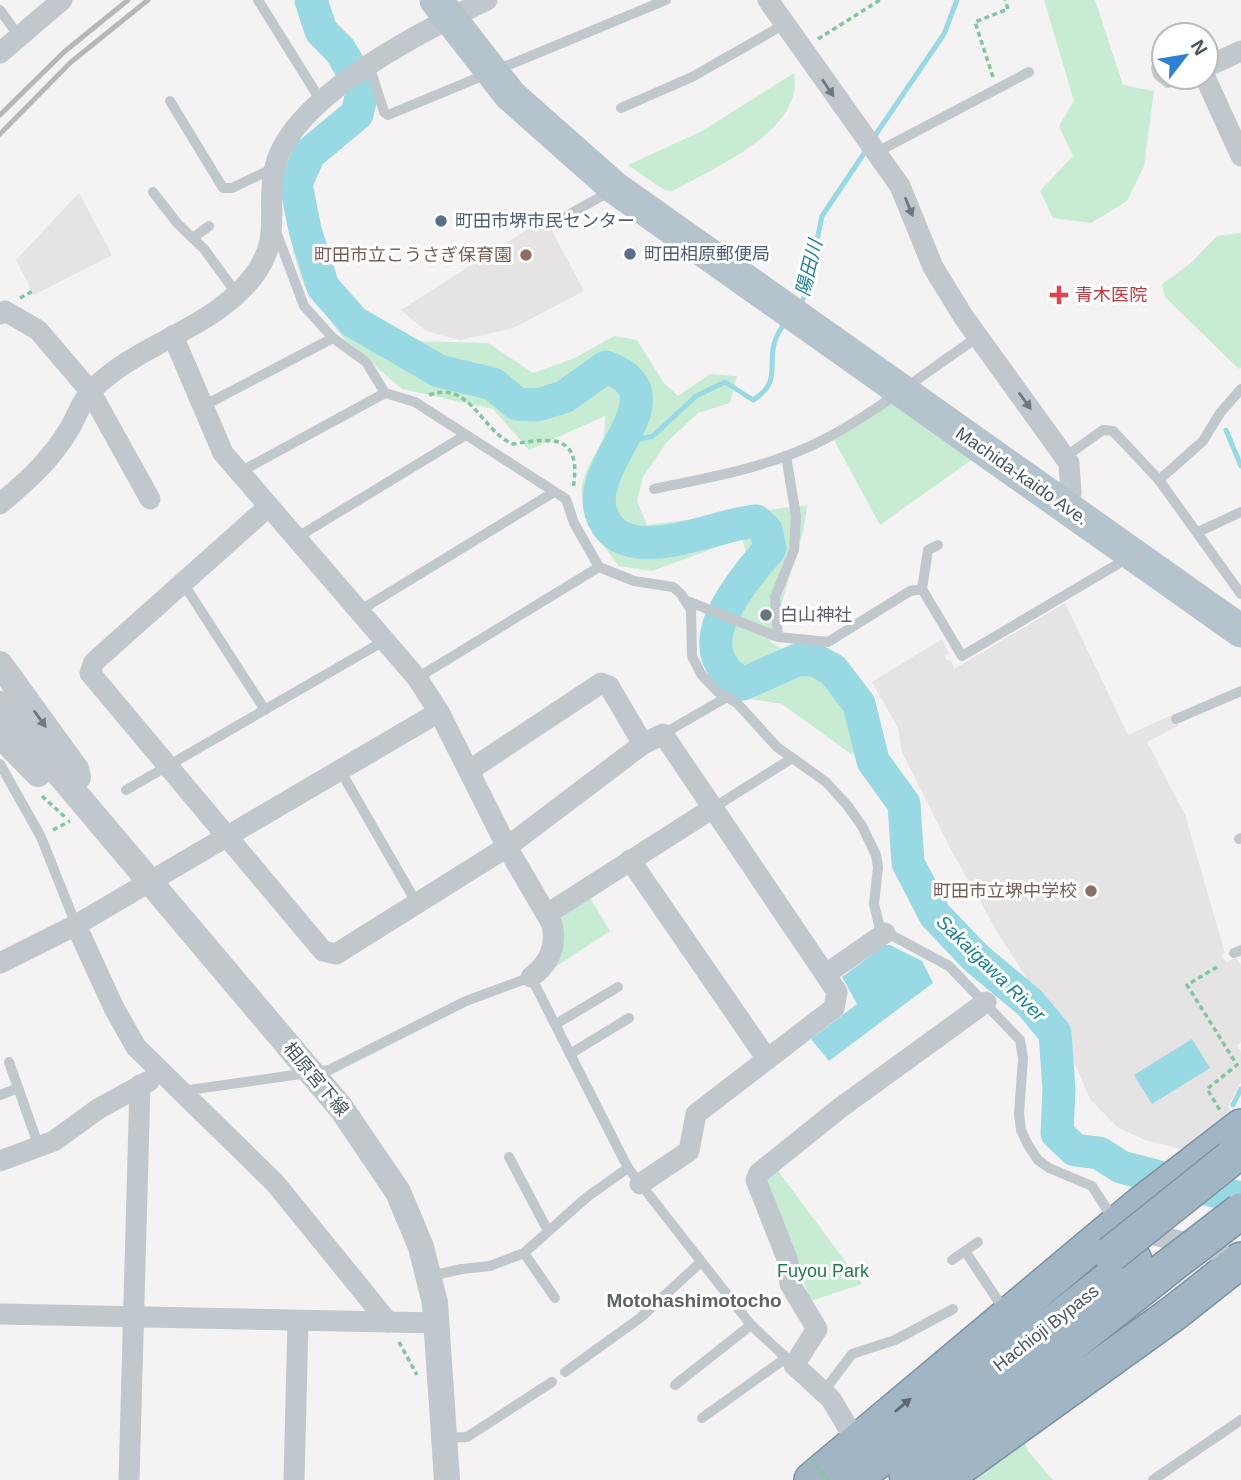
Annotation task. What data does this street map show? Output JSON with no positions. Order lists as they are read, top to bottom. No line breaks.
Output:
{"streets":{"highway":["Hachioji Bypass"],"main road":["Machida-kaido Ave."],"street":["相原宮下線"]},"districts":["Motohashimotocho"],"water":["陽田川","Sakaigawa River"],"parks":["Fuyou Park"],"places":{"other":["町田市堺市民センター","町田相原郵便局","町田市立こうさぎ保育園","白山神社","町田市立堺中学校"],"health":["青木医院"]},"north":"top right"}
